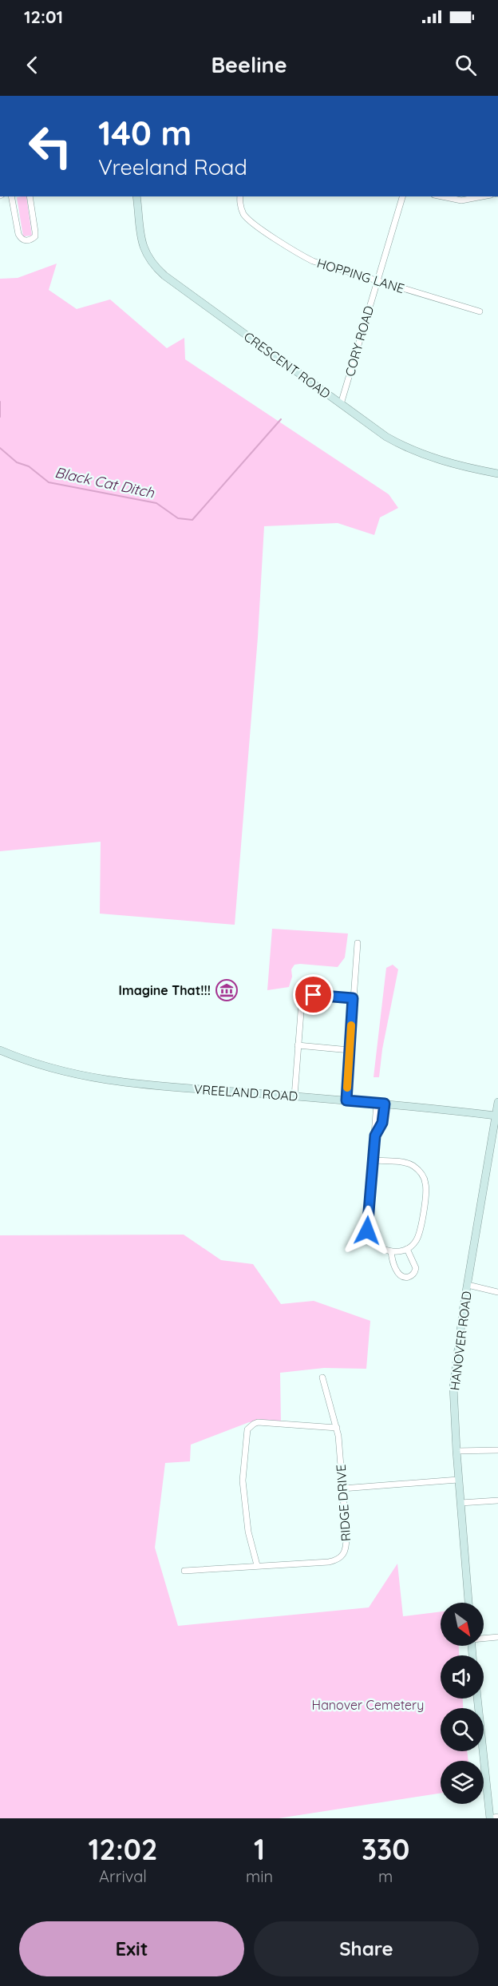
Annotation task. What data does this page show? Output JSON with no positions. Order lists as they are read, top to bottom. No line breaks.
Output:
{"streets":{"street":["HOPPING LANE","CORY ROAD","CRESCENT ROAD","VREELAND ROAD","HANOVER ROAD","RIDGE DRIVE"]},"crossings":[["HOPPING LANE","CORY ROAD"],["CORY ROAD","CRESCENT ROAD"],["VREELAND ROAD","HANOVER ROAD"]],"water":["Black Cat Ditch"],"parks":["Hanover Cemetery"],"places":{"museum":["Imagine That!!!"]},"north":"bottom right","page":{"status":"12:01","header":"Beeline","turn":["140 m","Vreeland Road"],"eta":["12:02","Arrival","1","min","330","m"],"buttons":["Exit","Share"]}}
